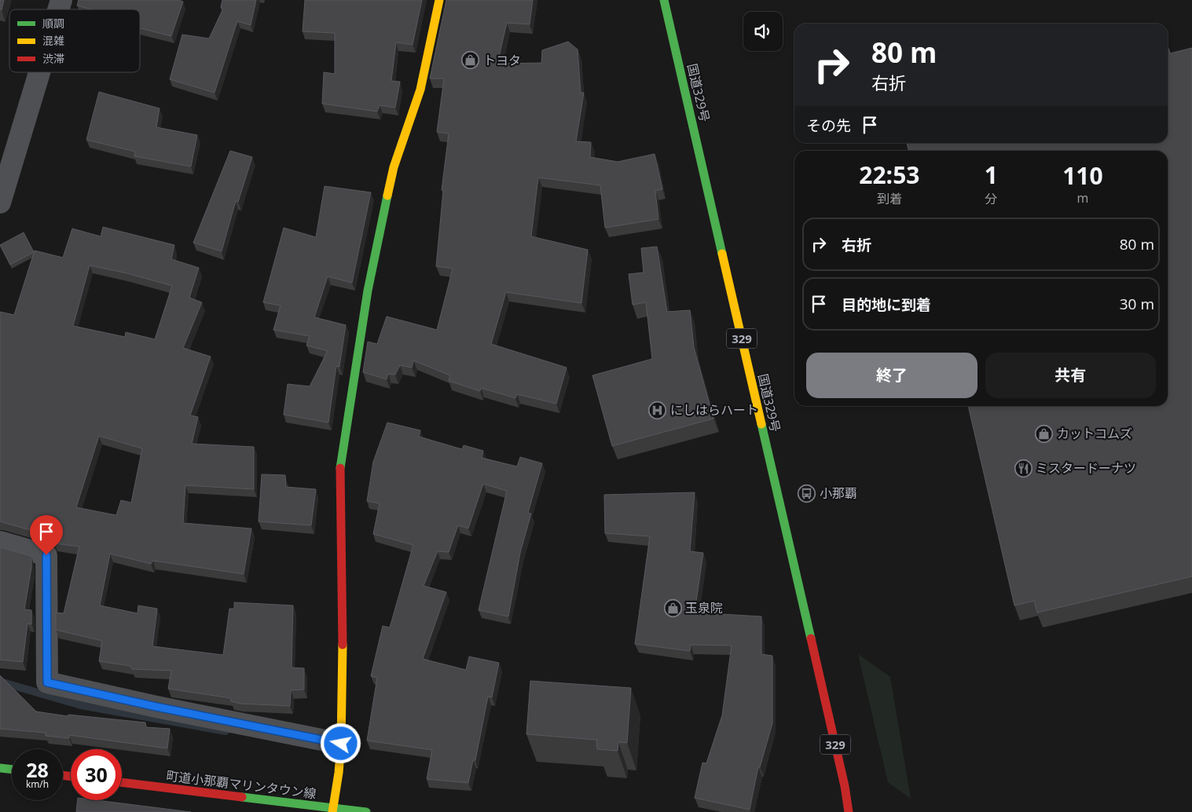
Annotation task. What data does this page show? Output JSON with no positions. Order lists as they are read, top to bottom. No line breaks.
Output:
{"streets":{"main road":["国道329号","329","町道小那覇マリンタウン線"]},"places":{"shop":["トヨタ","カットコムズ","玉泉院"],"hospital":["にしはらハート"],"restaurant":["ミスタードーナツ"],"bus stop":["小那覇"]},"legend":["順調","混雑","渋滞"],"page":{"turn":["80 m","右折"],"then":"その先","eta":["22:53","到着","1","分","110","m"],"list":[{"name":"右折","value":"80 m"},{"name":"目的地に到着","value":"30 m"}],"buttons":["終了","共有"],"speed":"28 km/h","limit":"30"}}
